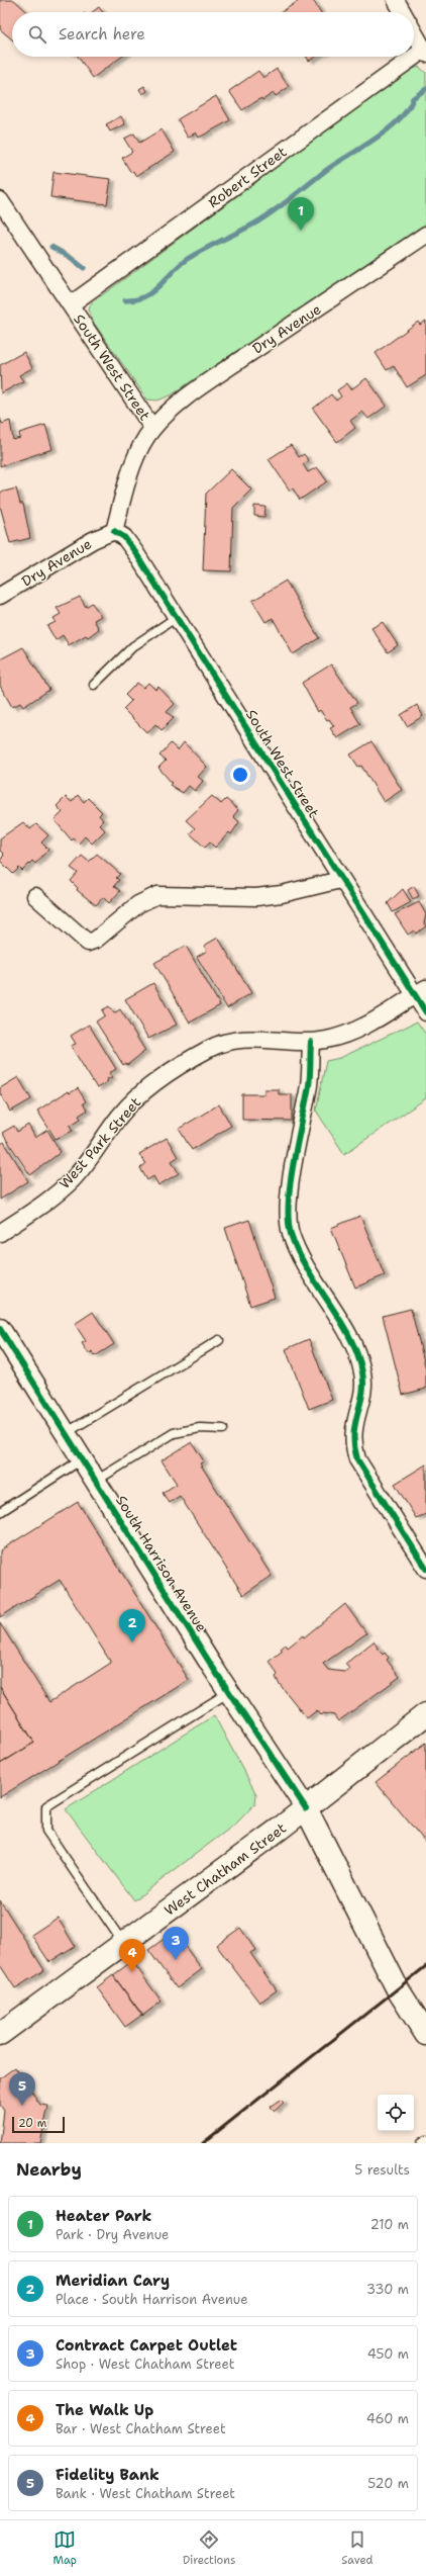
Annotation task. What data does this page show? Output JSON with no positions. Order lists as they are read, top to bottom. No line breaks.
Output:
{"streets":{"main road":["South Harrison Avenue","West Chatham Street"],"street":["Robert Street","Dry Avenue","South West Street","West Park Street"]},"crossings":[["Robert Street","South West Street"],["Dry Avenue","South West Street"],["South West Street","West Park Street"],["South Harrison Avenue","West Chatham Street"]],"scale_bar":"20 m","page":{"search":"Search here","pins":["1","2","3","4","5"],"scale":"20 m","heading":["Nearby","5 results"],"list":[{"mark":"1","name":"Heater Park","note":"Park · Dry Avenue","value":"210 m"},{"mark":"2","name":"Meridian Cary","note":"Place · South Harrison Avenue","value":"330 m"},{"mark":"3","name":"Contract Carpet Outlet","note":"Shop · West Chatham Street","value":"450 m"},{"mark":"4","name":"The Walk Up","note":"Bar · West Chatham Street","value":"460 m"},{"mark":"5","name":"Fidelity Bank","note":"Bank · West Chatham Street","value":"520 m"}],"nav":["Map","Directions","Saved"]}}
